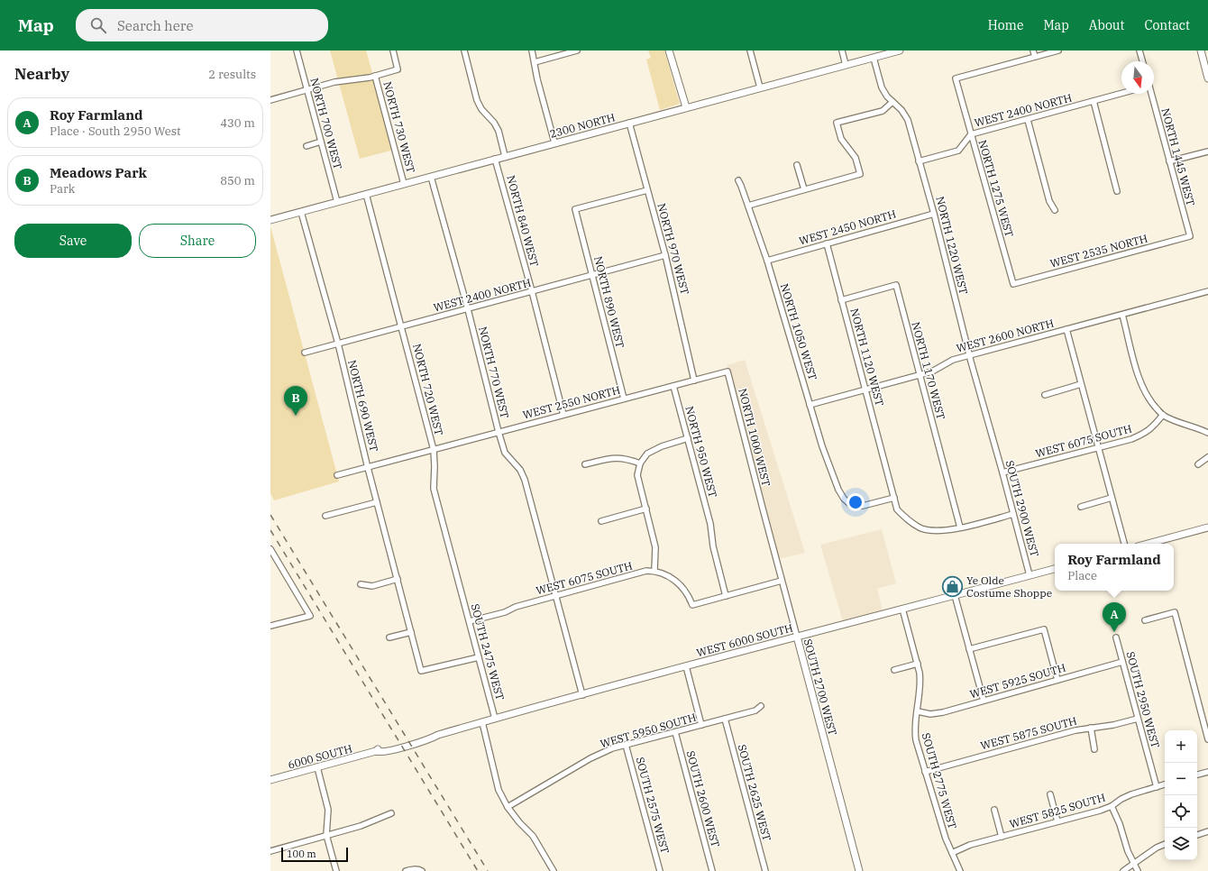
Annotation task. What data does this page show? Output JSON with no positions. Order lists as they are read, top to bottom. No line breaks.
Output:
{"streets":{"street":["WEST 2400 NORTH","NORTH 700 WEST","2300 NORTH","NORTH 730 WEST","NORTH 1445 WEST","NORTH 1275 WEST","NORTH 840 WEST","WEST 2450 NORTH","NORTH 1220 WEST","NORTH 970 WEST","WEST 2535 NORTH","NORTH 890 WEST","NORTH 1050 WEST","WEST 2600 NORTH","NORTH 1120 WEST","NORTH 1170 WEST","NORTH 770 WEST","NORTH 720 WEST","WEST 2550 NORTH","NORTH 690 WEST","NORTH 1000 WEST","WEST 6075 SOUTH","NORTH 950 WEST","SOUTH 2900 WEST","WEST 6000 SOUTH","SOUTH 2475 WEST","WEST 5925 SOUTH","SOUTH 2700 WEST","SOUTH 2950 WEST","WEST 5950 SOUTH","WEST 5875 SOUTH","6000 SOUTH","SOUTH 2775 WEST","SOUTH 2625 WEST","SOUTH 2600 WEST","SOUTH 2575 WEST","WEST 5825 SOUTH"]},"crossings":[["WEST 2400 NORTH","NORTH 1275 WEST"],["WEST 2400 NORTH","NORTH 840 WEST"],["WEST 2400 NORTH","NORTH 1220 WEST"],["WEST 2400 NORTH","NORTH 970 WEST"],["WEST 2400 NORTH","NORTH 890 WEST"],["WEST 2400 NORTH","NORTH 770 WEST"],["WEST 2400 NORTH","NORTH 720 WEST"],["WEST 2400 NORTH","NORTH 690 WEST"],["NORTH 700 WEST","2300 NORTH"],["2300 NORTH","NORTH 730 WEST"],["2300 NORTH","NORTH 840 WEST"],["2300 NORTH","NORTH 1220 WEST"],["2300 NORTH","NORTH 970 WEST"],["2300 NORTH","NORTH 770 WEST"],["2300 NORTH","NORTH 720 WEST"],["2300 NORTH","NORTH 690 WEST"],["NORTH 1445 WEST","WEST 2535 NORTH"],["NORTH 1275 WEST","WEST 2535 NORTH"],["NORTH 840 WEST","WEST 2550 NORTH"],["WEST 2450 NORTH","NORTH 1220 WEST"],["WEST 2450 NORTH","NORTH 1050 WEST"],["WEST 2450 NORTH","NORTH 1120 WEST"],["NORTH 1220 WEST","WEST 2600 NORTH"],["NORTH 1220 WEST","SOUTH 2900 WEST"],["NORTH 970 WEST","NORTH 890 WEST"],["NORTH 970 WEST","WEST 2550 NORTH"],["NORTH 890 WEST","WEST 2550 NORTH"],["NORTH 1050 WEST","WEST 2600 NORTH"],["NORTH 1050 WEST","NORTH 1120 WEST"],["WEST 2600 NORTH","NORTH 1120 WEST"],["WEST 2600 NORTH","NORTH 1170 WEST"],["NORTH 1120 WEST","NORTH 1170 WEST"],["NORTH 770 WEST","WEST 2550 NORTH"],["NORTH 770 WEST","WEST 6075 SOUTH"],["NORTH 770 WEST","WEST 6000 SOUTH"],["NORTH 720 WEST","WEST 2550 NORTH"],["NORTH 720 WEST","SOUTH 2475 WEST"],["WEST 2550 NORTH","NORTH 690 WEST"],["WEST 2550 NORTH","NORTH 1000 WEST"],["WEST 2550 NORTH","NORTH 950 WEST"],["NORTH 690 WEST","SOUTH 2475 WEST"],["NORTH 1000 WEST","SOUTH 2700 WEST"],["WEST 6075 SOUTH","NORTH 950 WEST"],["WEST 6075 SOUTH","SOUTH 2900 WEST"],["WEST 6075 SOUTH","SOUTH 2475 WEST"],["SOUTH 2900 WEST","WEST 6000 SOUTH"],["WEST 6000 SOUTH","SOUTH 2475 WEST"],["WEST 6000 SOUTH","SOUTH 2700 WEST"],["WEST 6000 SOUTH","6000 SOUTH"],["WEST 6000 SOUTH","SOUTH 2775 WEST"],["WEST 5925 SOUTH","SOUTH 2950 WEST"],["WEST 5925 SOUTH","SOUTH 2775 WEST"],["SOUTH 2950 WEST","WEST 5875 SOUTH"],["SOUTH 2950 WEST","WEST 5825 SOUTH"],["WEST 5950 SOUTH","SOUTH 2625 WEST"],["WEST 5950 SOUTH","SOUTH 2600 WEST"],["WEST 5950 SOUTH","SOUTH 2575 WEST"],["WEST 5875 SOUTH","SOUTH 2775 WEST"],["SOUTH 2775 WEST","WEST 5825 SOUTH"]],"places":{"shop":["Ye Olde Costume Shoppe"]},"scale_bar":"100 m","north":"bottom","page":{"header":"Map","search":"Search here","nav":["Home","Map","About","Contact"],"heading":["Nearby","2 results"],"list":[{"mark":"A","name":"Roy Farmland","note":"Place · South 2950 West","value":"430 m"},{"mark":"B","name":"Meadows Park","note":"Park","value":"850 m"}],"buttons":["Save","Share"],"pins":["B","A"],"popup":["Roy Farmland","Place"],"map_buttons":["+","−"],"scale":"100 m"}}
